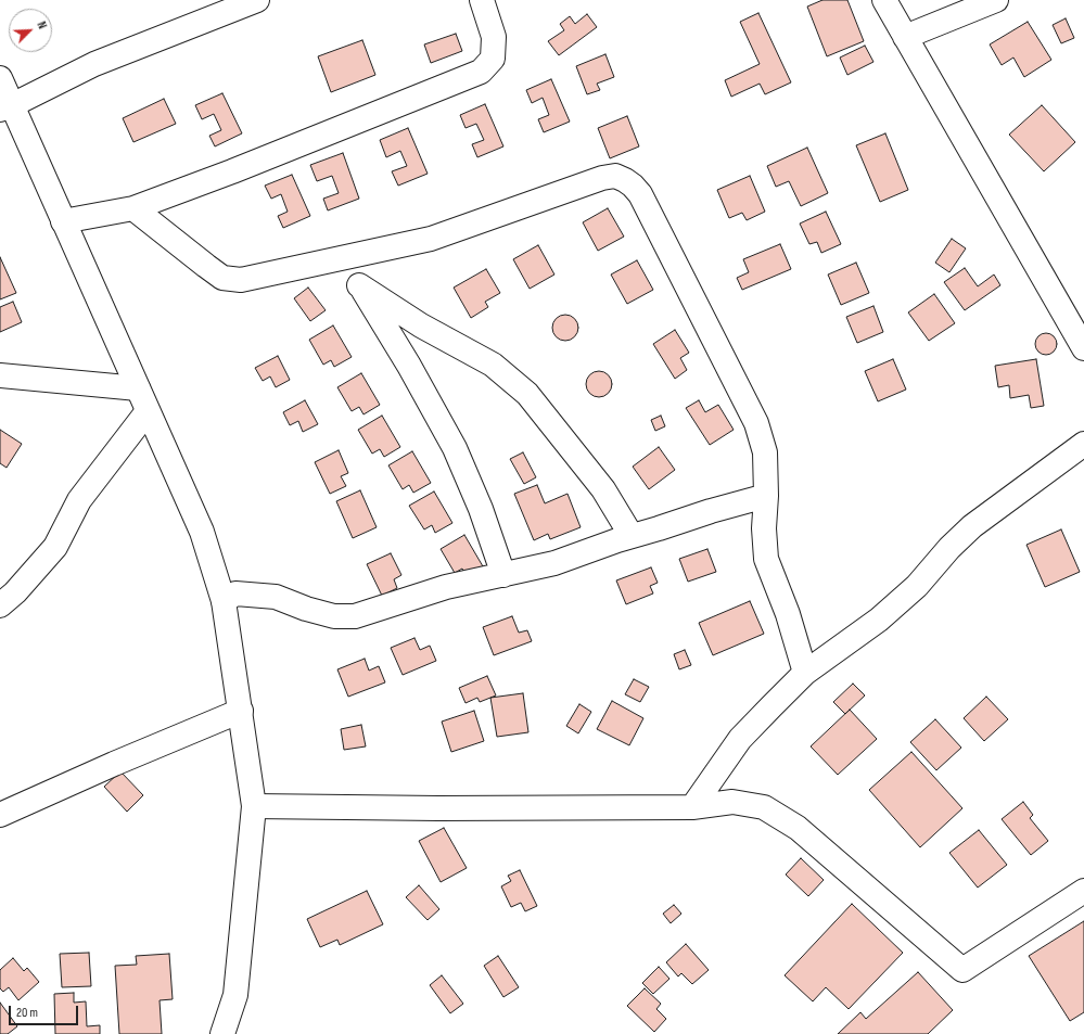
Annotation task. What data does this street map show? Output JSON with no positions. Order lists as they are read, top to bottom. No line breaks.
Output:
{"scale_bar":"20 m","north":"top right"}
